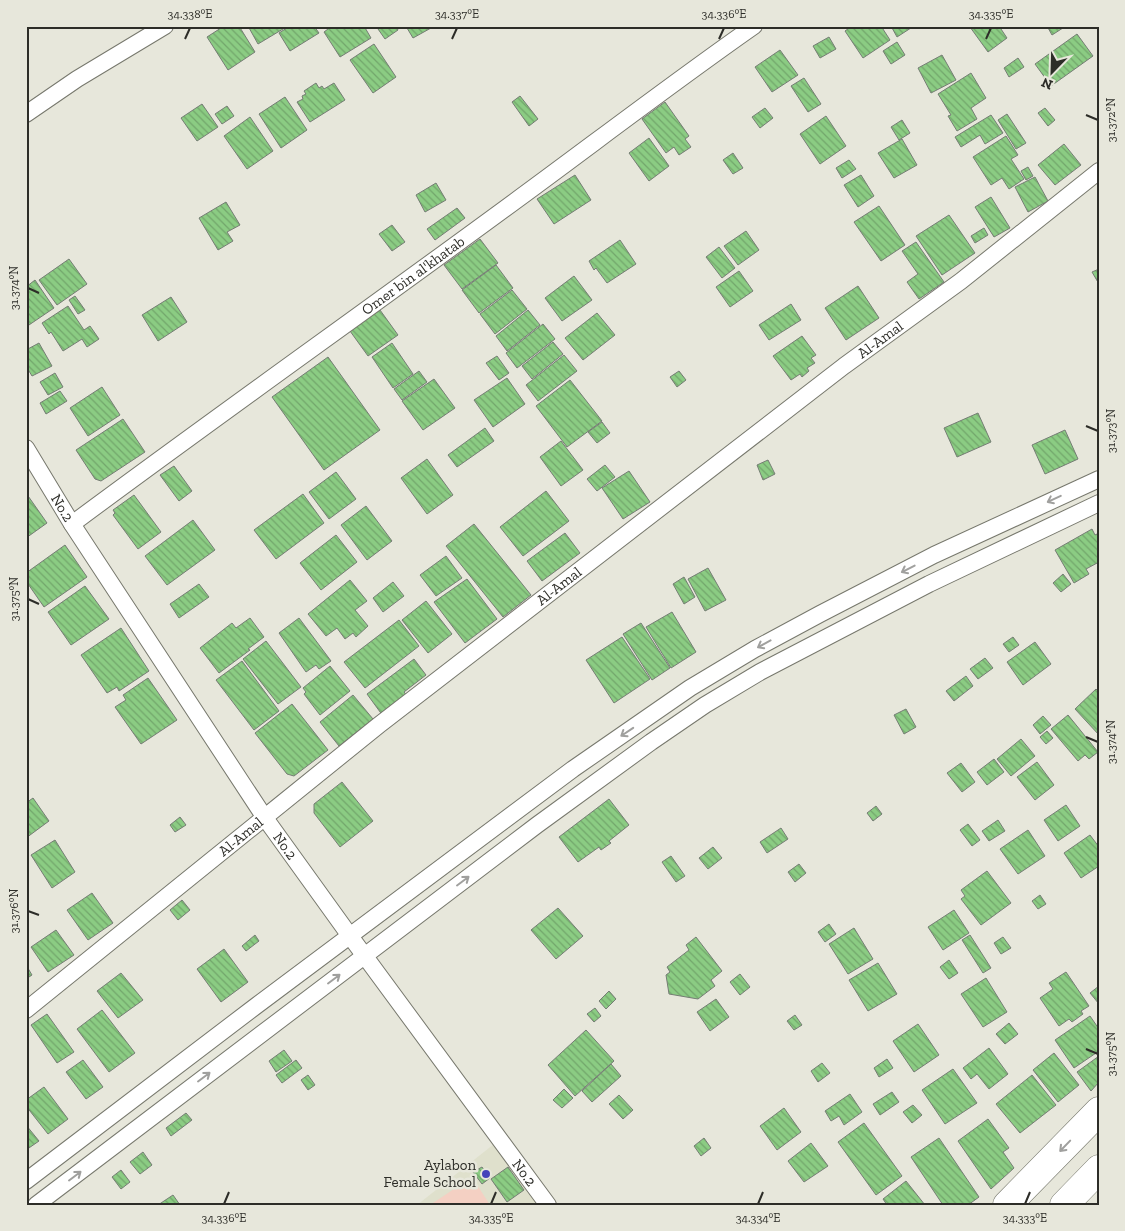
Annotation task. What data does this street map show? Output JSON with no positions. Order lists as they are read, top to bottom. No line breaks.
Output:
{"streets":{"street":["Omer bin al'khatab","Al-Amal","No.2"]},"crossings":[["Omer bin al'khatab","No.2"],["Al-Amal","No.2"]],"places":["Aylabon Female School"],"north":"bottom left","coordinates":["34.338°E","34.337°E","34.336°E","34.335°E","31.372°N","31.374°N","31.373°N","31.375°N","31.376°N","34.334°E","34.333°E"]}
